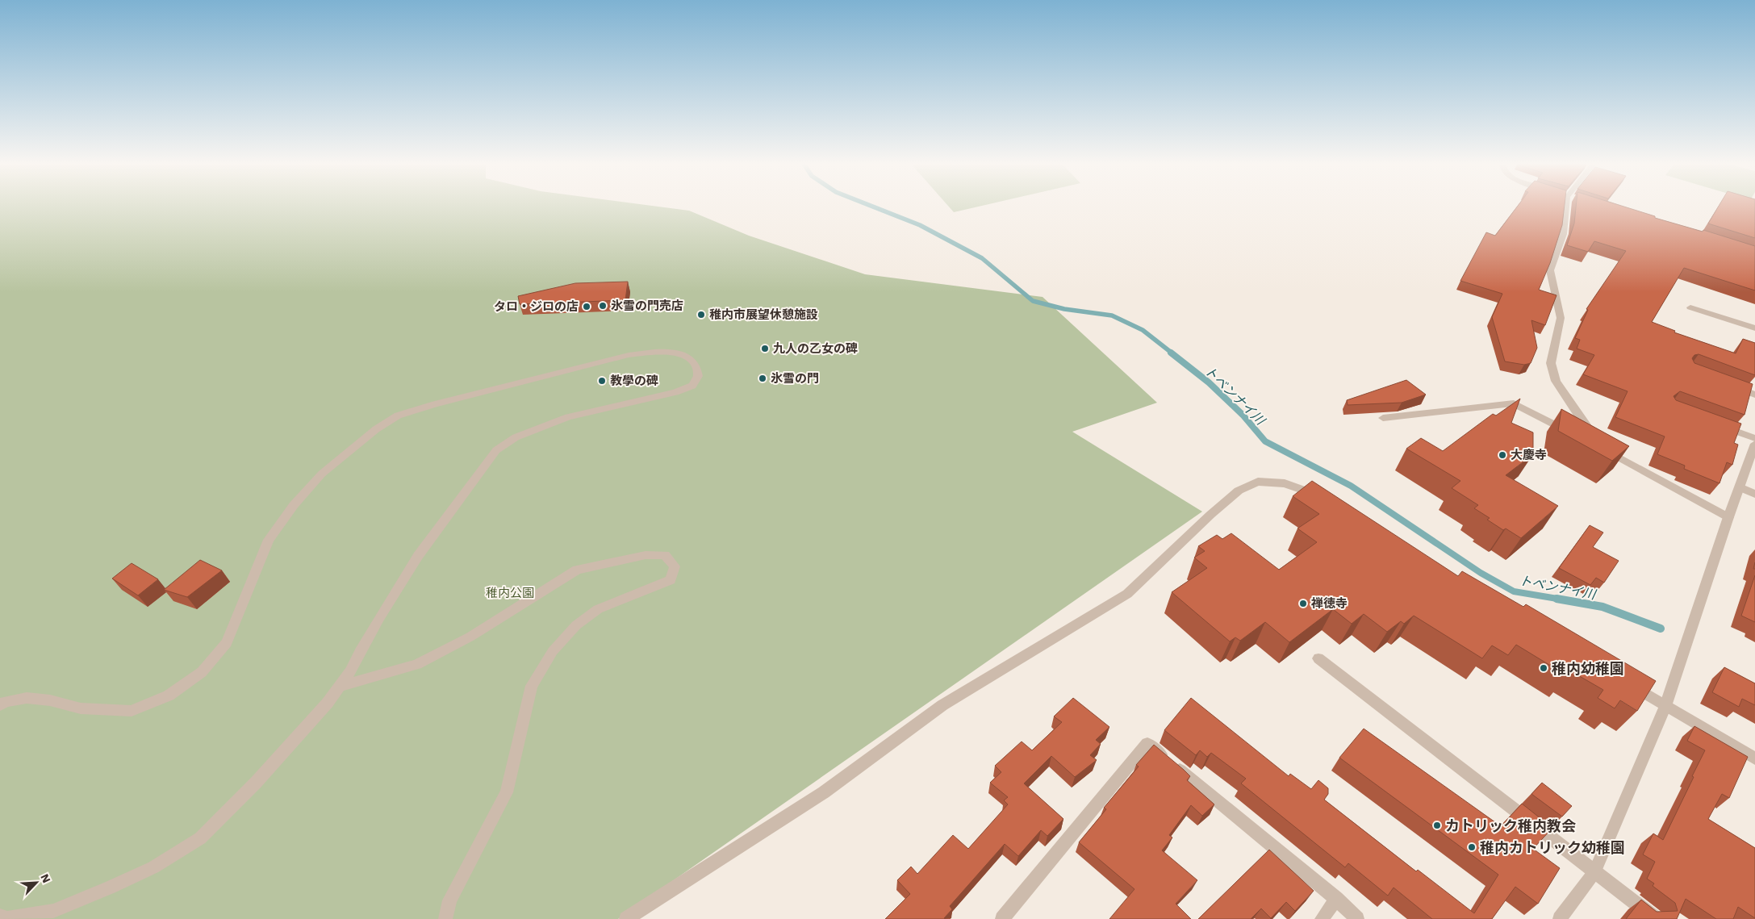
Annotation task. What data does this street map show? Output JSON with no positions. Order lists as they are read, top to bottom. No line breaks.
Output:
{"water":["トベンナイ川"],"parks":["稚内公園"],"places":["氷雪の門売店","タロ・ジロの店","稚内市展望休憩施設","九人の乙女の碑","氷雪の門","教學の碑","大慶寺","禅徳寺","稚内幼稚園","カトリック稚内教会","稚内カトリック幼稚園"],"north":"top right"}
